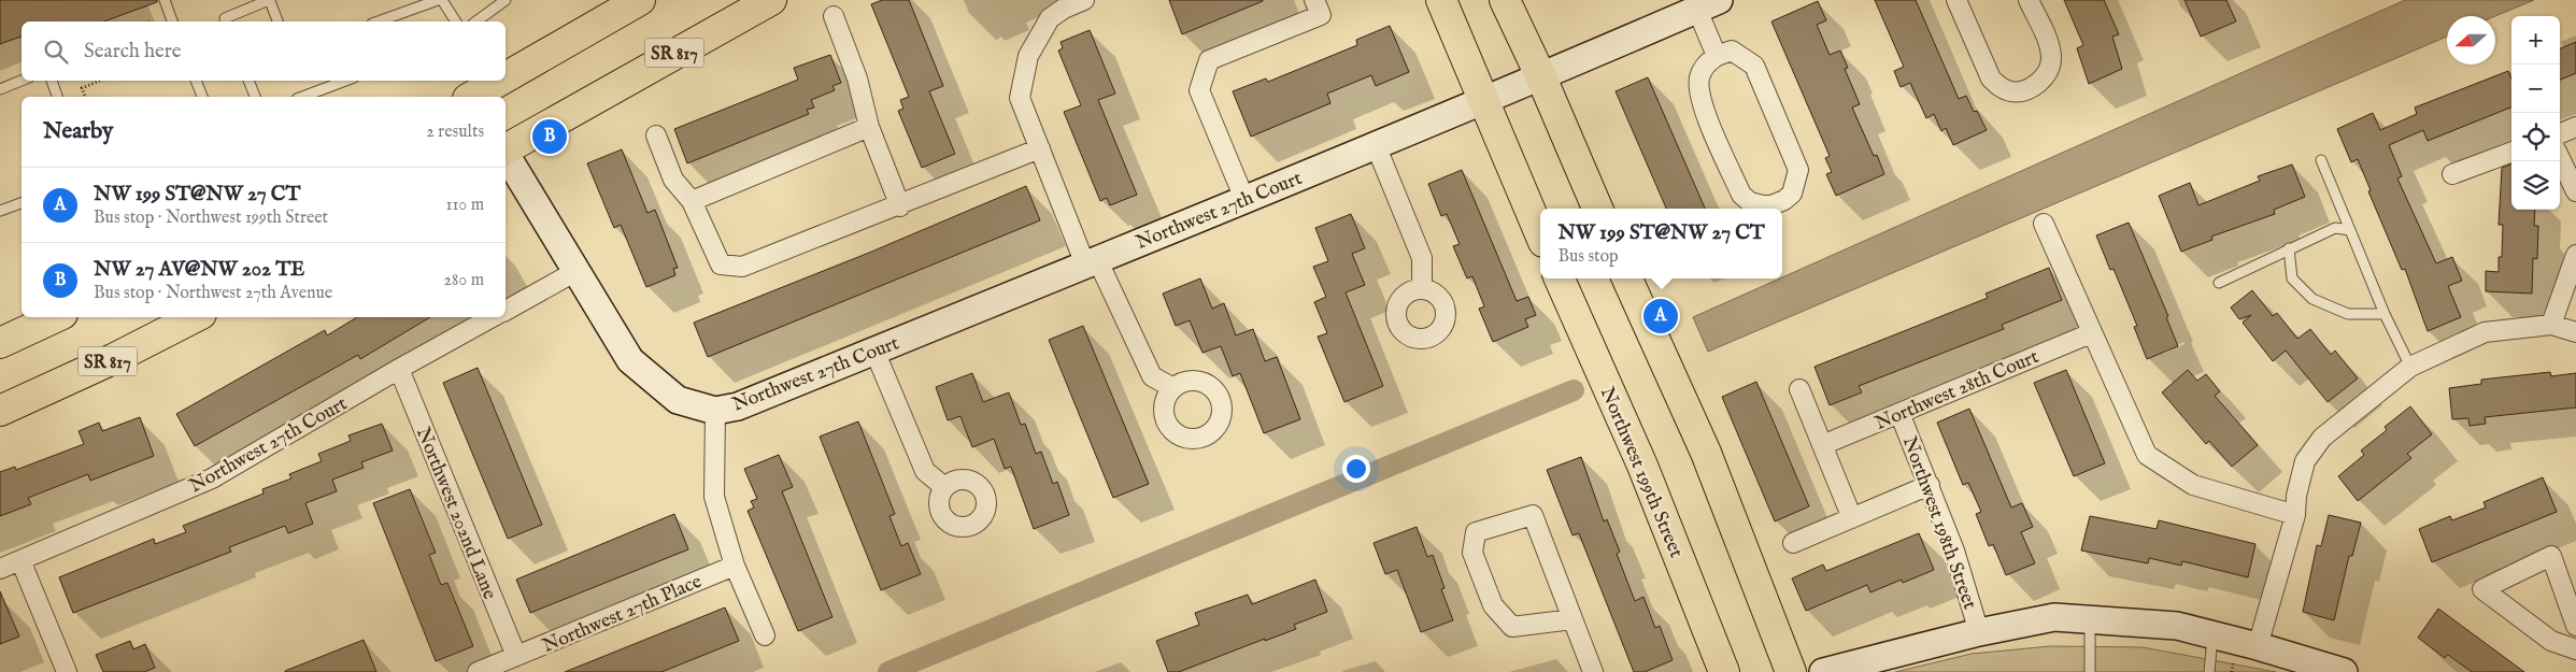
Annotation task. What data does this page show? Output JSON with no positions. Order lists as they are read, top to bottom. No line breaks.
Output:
{"streets":{"main road":["SR 817","Northwest 199th Street"],"street":["Northwest 27th Court","Northwest 28th Court","Northwest 202nd Lane","Northwest 198th Street","Northwest 27th Place"]},"crossings":[["Northwest 27th Court","Northwest 202nd Lane"],["Northwest 28th Court","Northwest 198th Street"],["Northwest 202nd Lane","Northwest 27th Place"]],"north":"left","page":{"map_buttons":["+","−"],"search":"Search here","heading":["Nearby","2 results"],"pins":["B","A"],"list":[{"mark":"A","name":"NW 199 ST@NW 27 CT","note":"Bus stop · Northwest 199th Street","value":"110 m"},{"mark":"B","name":"NW 27 AV@NW 202 TE","note":"Bus stop · Northwest 27th Avenue","value":"280 m"}],"popup":["NW 199 ST@NW 27 CT","Bus stop"]}}
